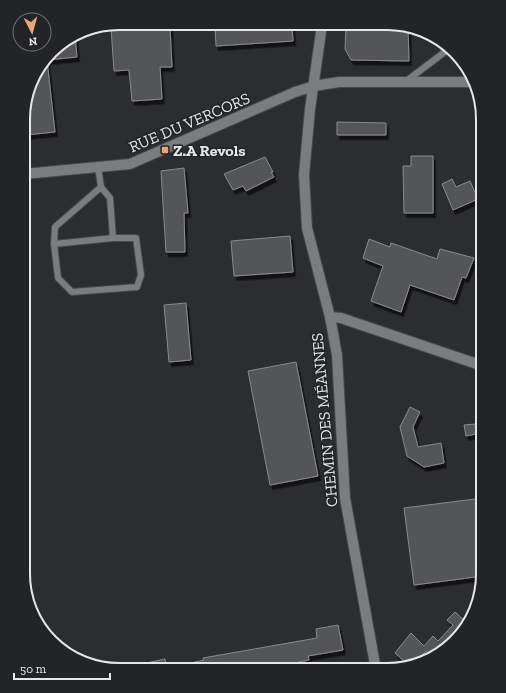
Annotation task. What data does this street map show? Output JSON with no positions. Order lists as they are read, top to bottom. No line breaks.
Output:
{"streets":{"street":["RUE DU VERCORS","CHEMIN DES MÉANNES"]},"crossings":[["RUE DU VERCORS","CHEMIN DES MÉANNES"]],"places":{"transit":["Z.A Revols"]},"scale_bar":"50 m","north":"bottom"}
